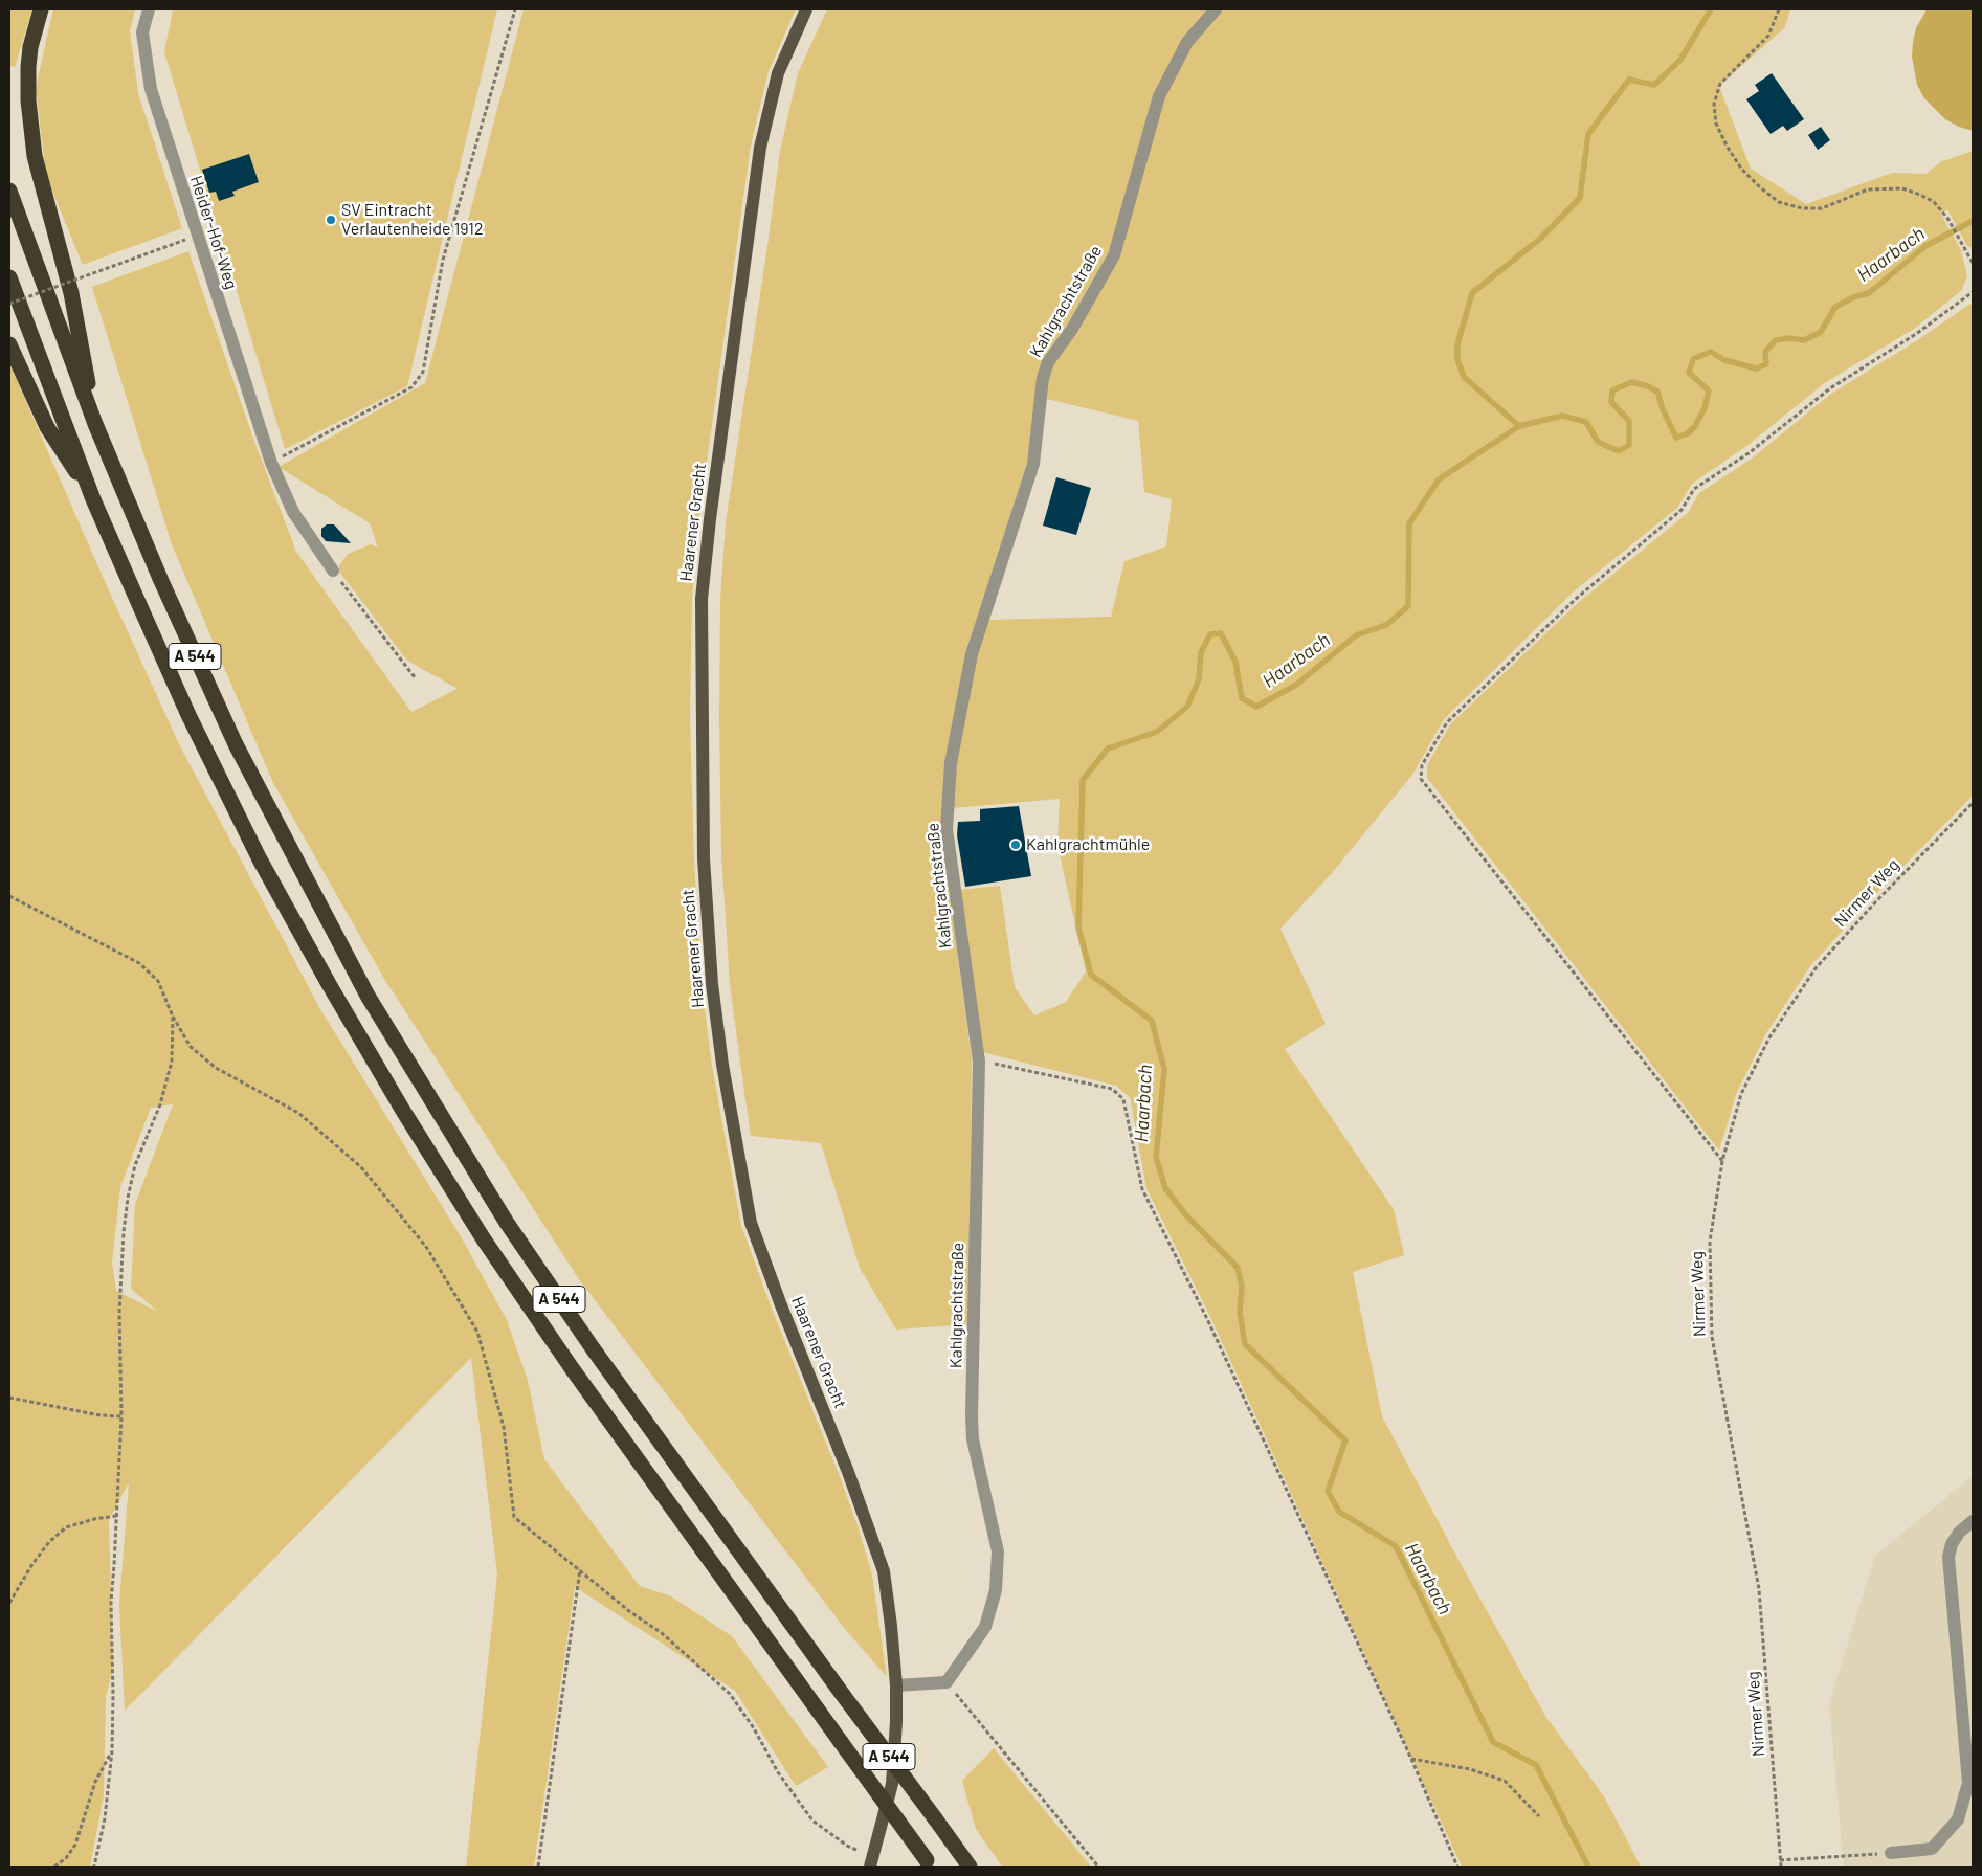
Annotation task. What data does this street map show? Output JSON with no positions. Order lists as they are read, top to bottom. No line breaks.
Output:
{"streets":{"highway":["A 544"],"main road":["Haarener Gracht"],"street":["Heider-Hof-Weg","Kahlgrachtstraße"],"path":["Nirmer Weg"]},"water":["Haarbach"],"places":["SV Eintracht Verlautenheide 1912","Kahlgrachtmühle"]}
